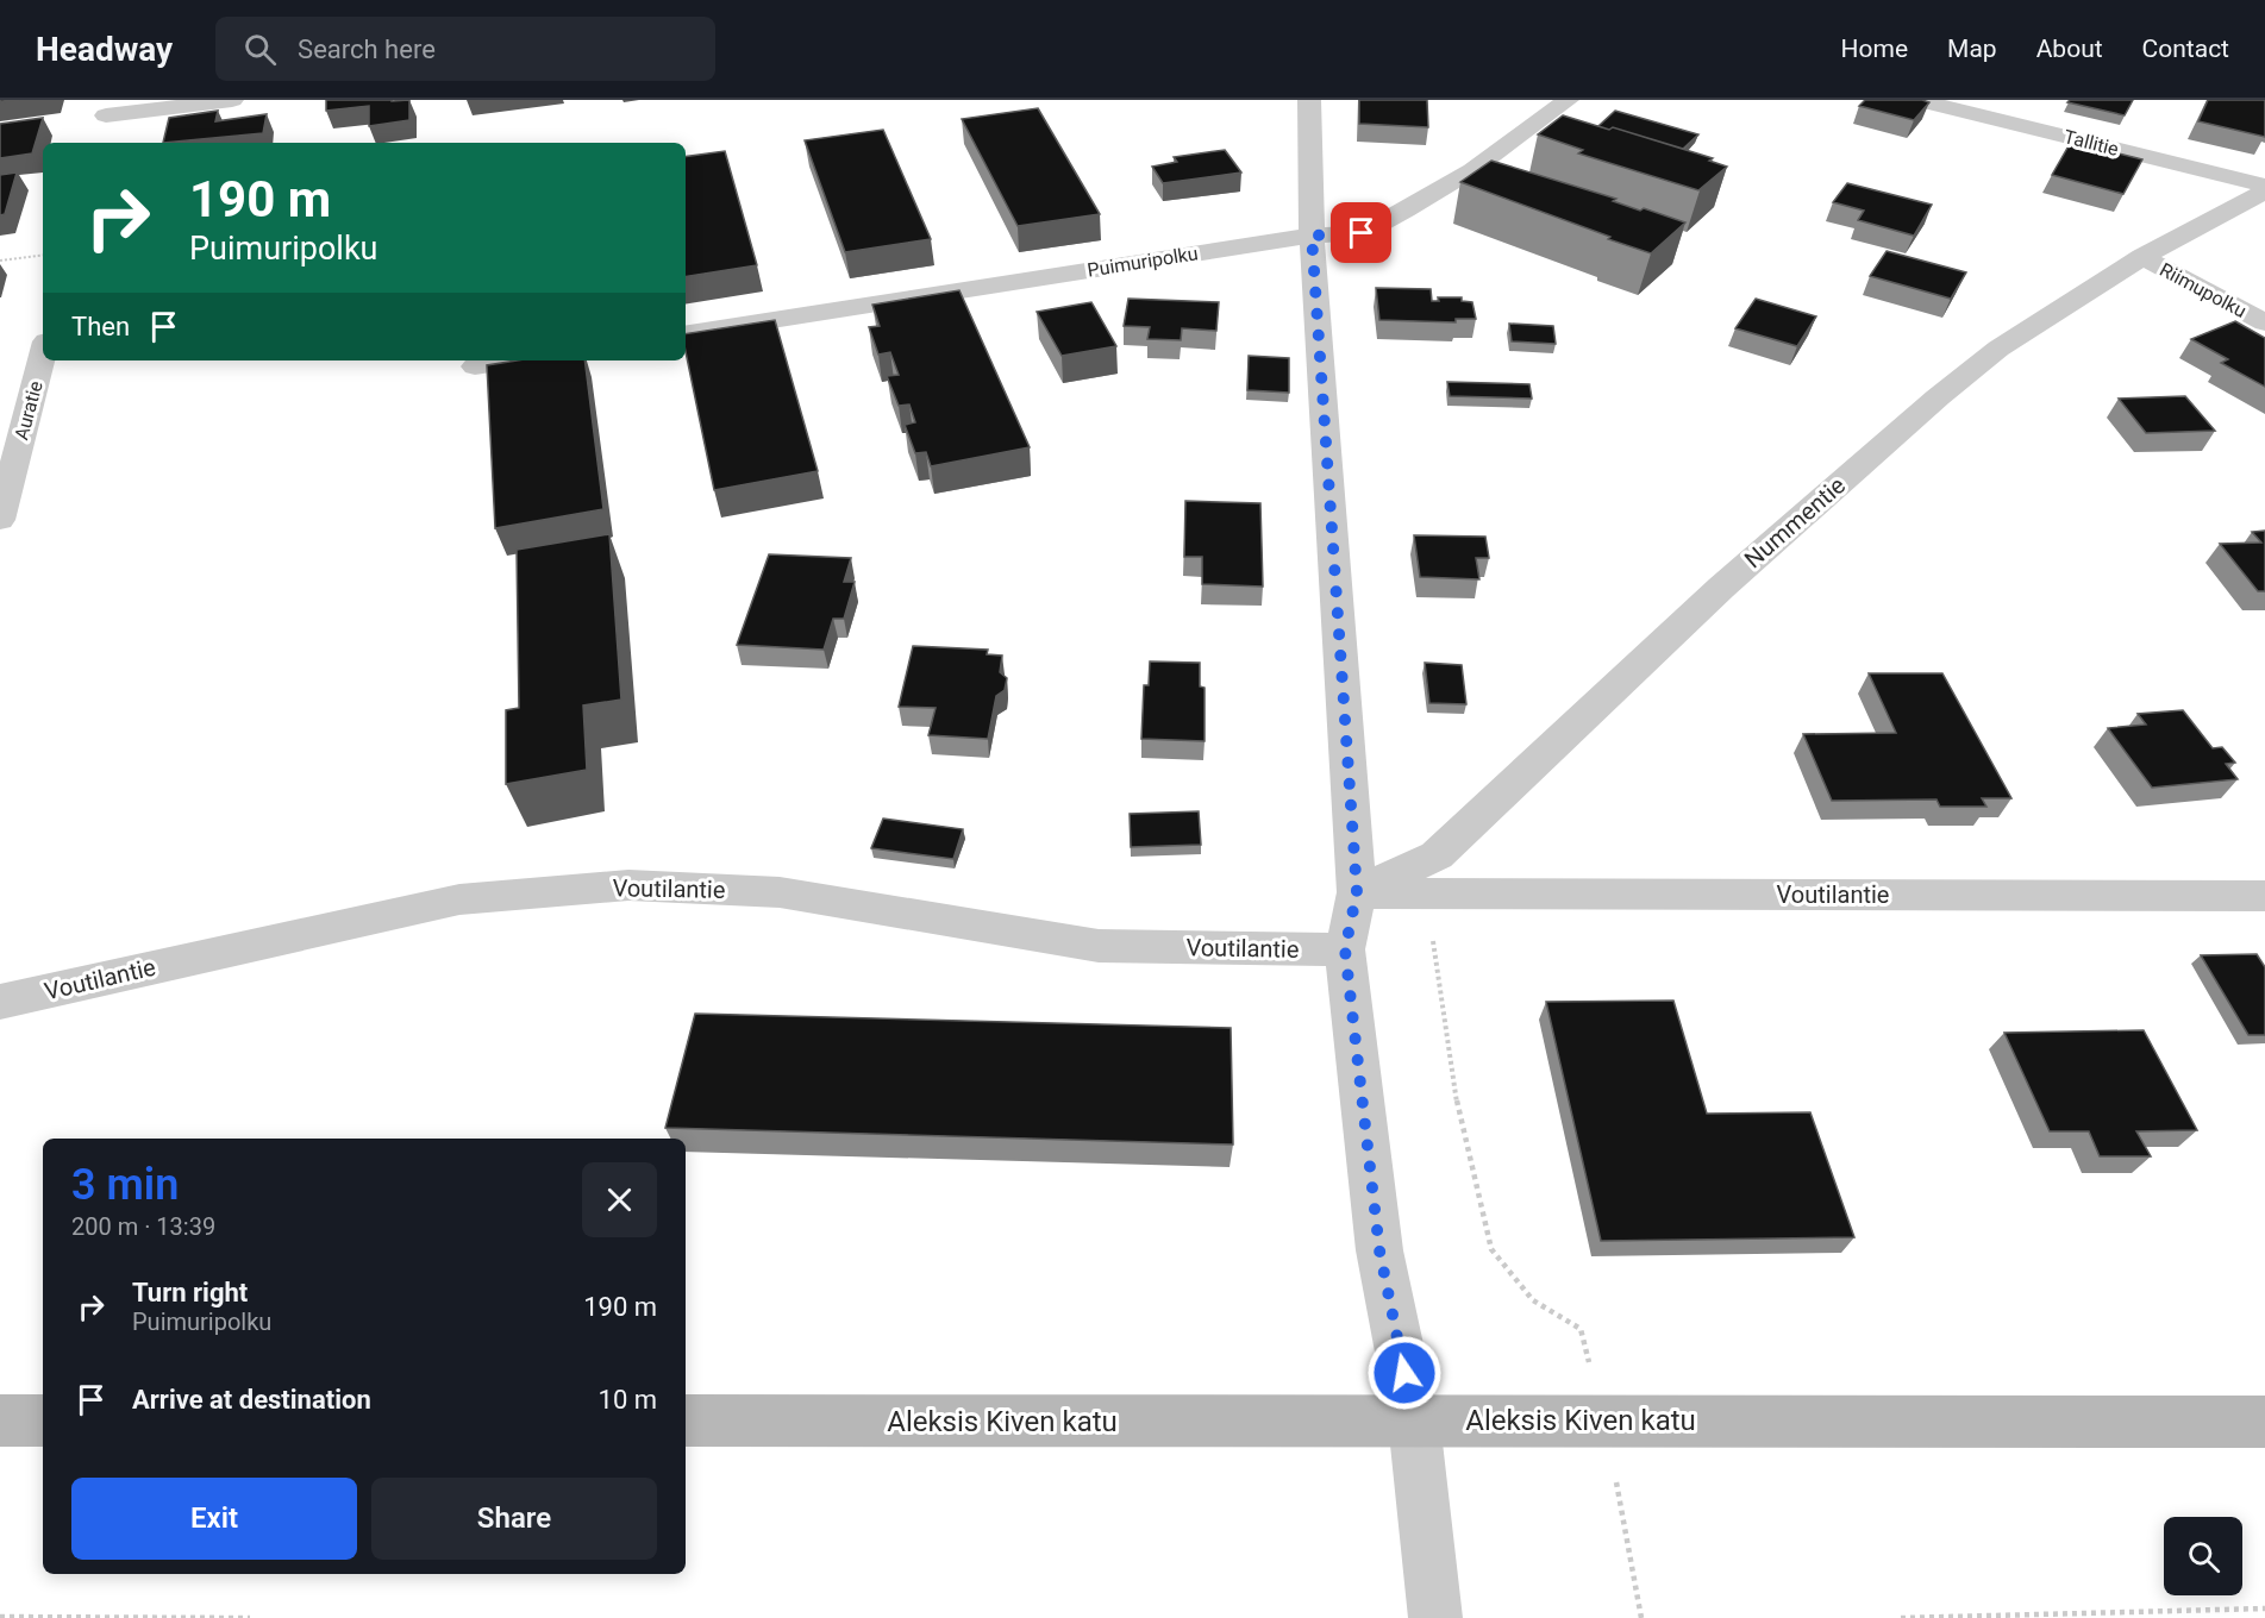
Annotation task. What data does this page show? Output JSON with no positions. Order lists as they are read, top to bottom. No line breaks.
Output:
{"streets":{"main road":["Aleksis Kiven katu"],"street":["Tallitie","Puimuripolku","Riimupolku","Auratie","Nummentie","Voutilantie"]},"crossings":[["Riimupolku","Nummentie"],["Nummentie","Voutilantie"]],"page":{"header":"Headway","search":"Search here","nav":["Home","Map","About","Contact"],"turn":["190 m","Puimuripolku"],"then":"Then","heading":["3 min","200 m · 13:39"],"list":[{"name":"Turn right","note":"Puimuripolku","value":"190 m"},{"name":"Arrive at destination","value":"10 m"}],"buttons":["Exit","Share"]}}
